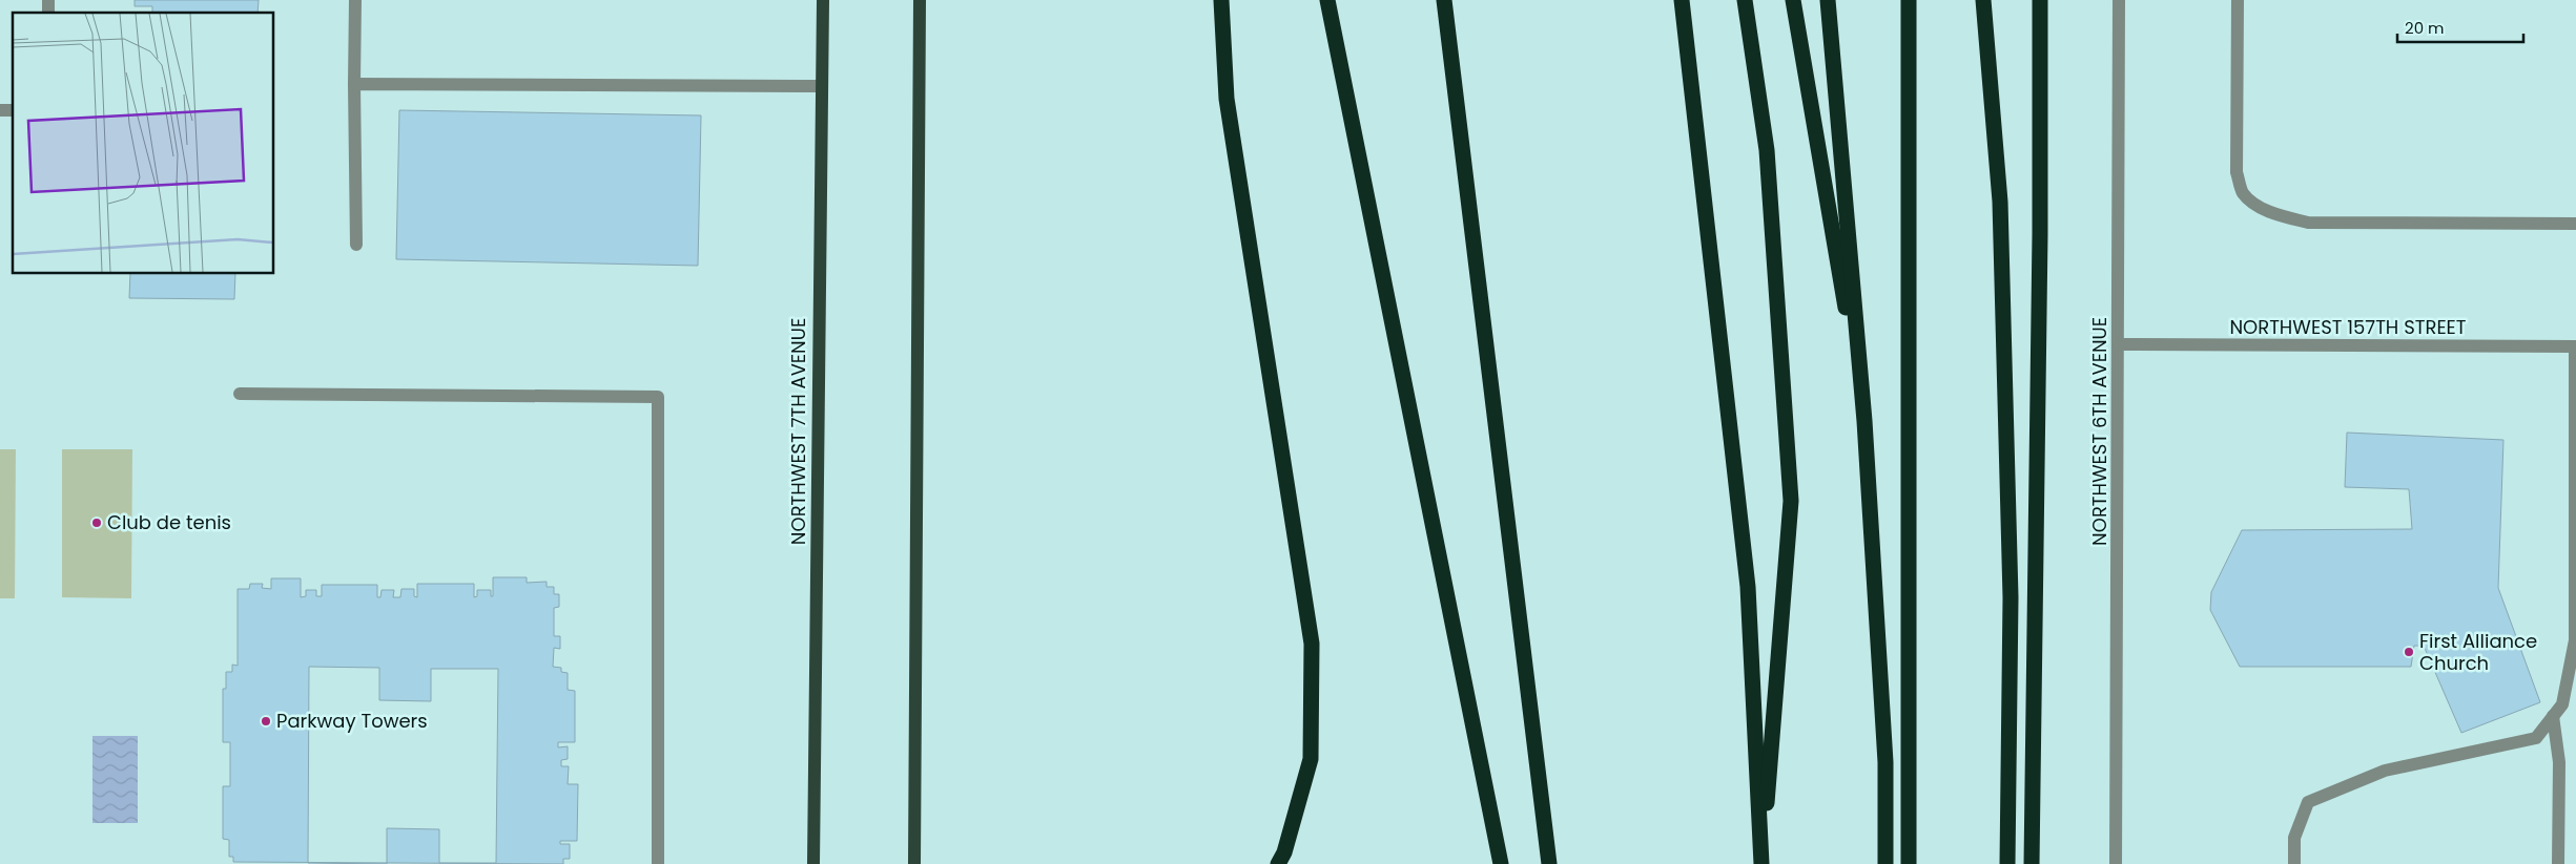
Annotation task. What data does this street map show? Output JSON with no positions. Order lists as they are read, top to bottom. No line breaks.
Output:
{"streets":{"main road":["NORTHWEST 7TH AVENUE"],"street":["NORTHWEST 157TH STREET","NORTHWEST 6TH AVENUE"]},"crossings":[["NORTHWEST 157TH STREET","NORTHWEST 6TH AVENUE"]],"places":["Club de tenis","First Alliance Church","Parkway Towers"],"scale_bar":"20 m"}
